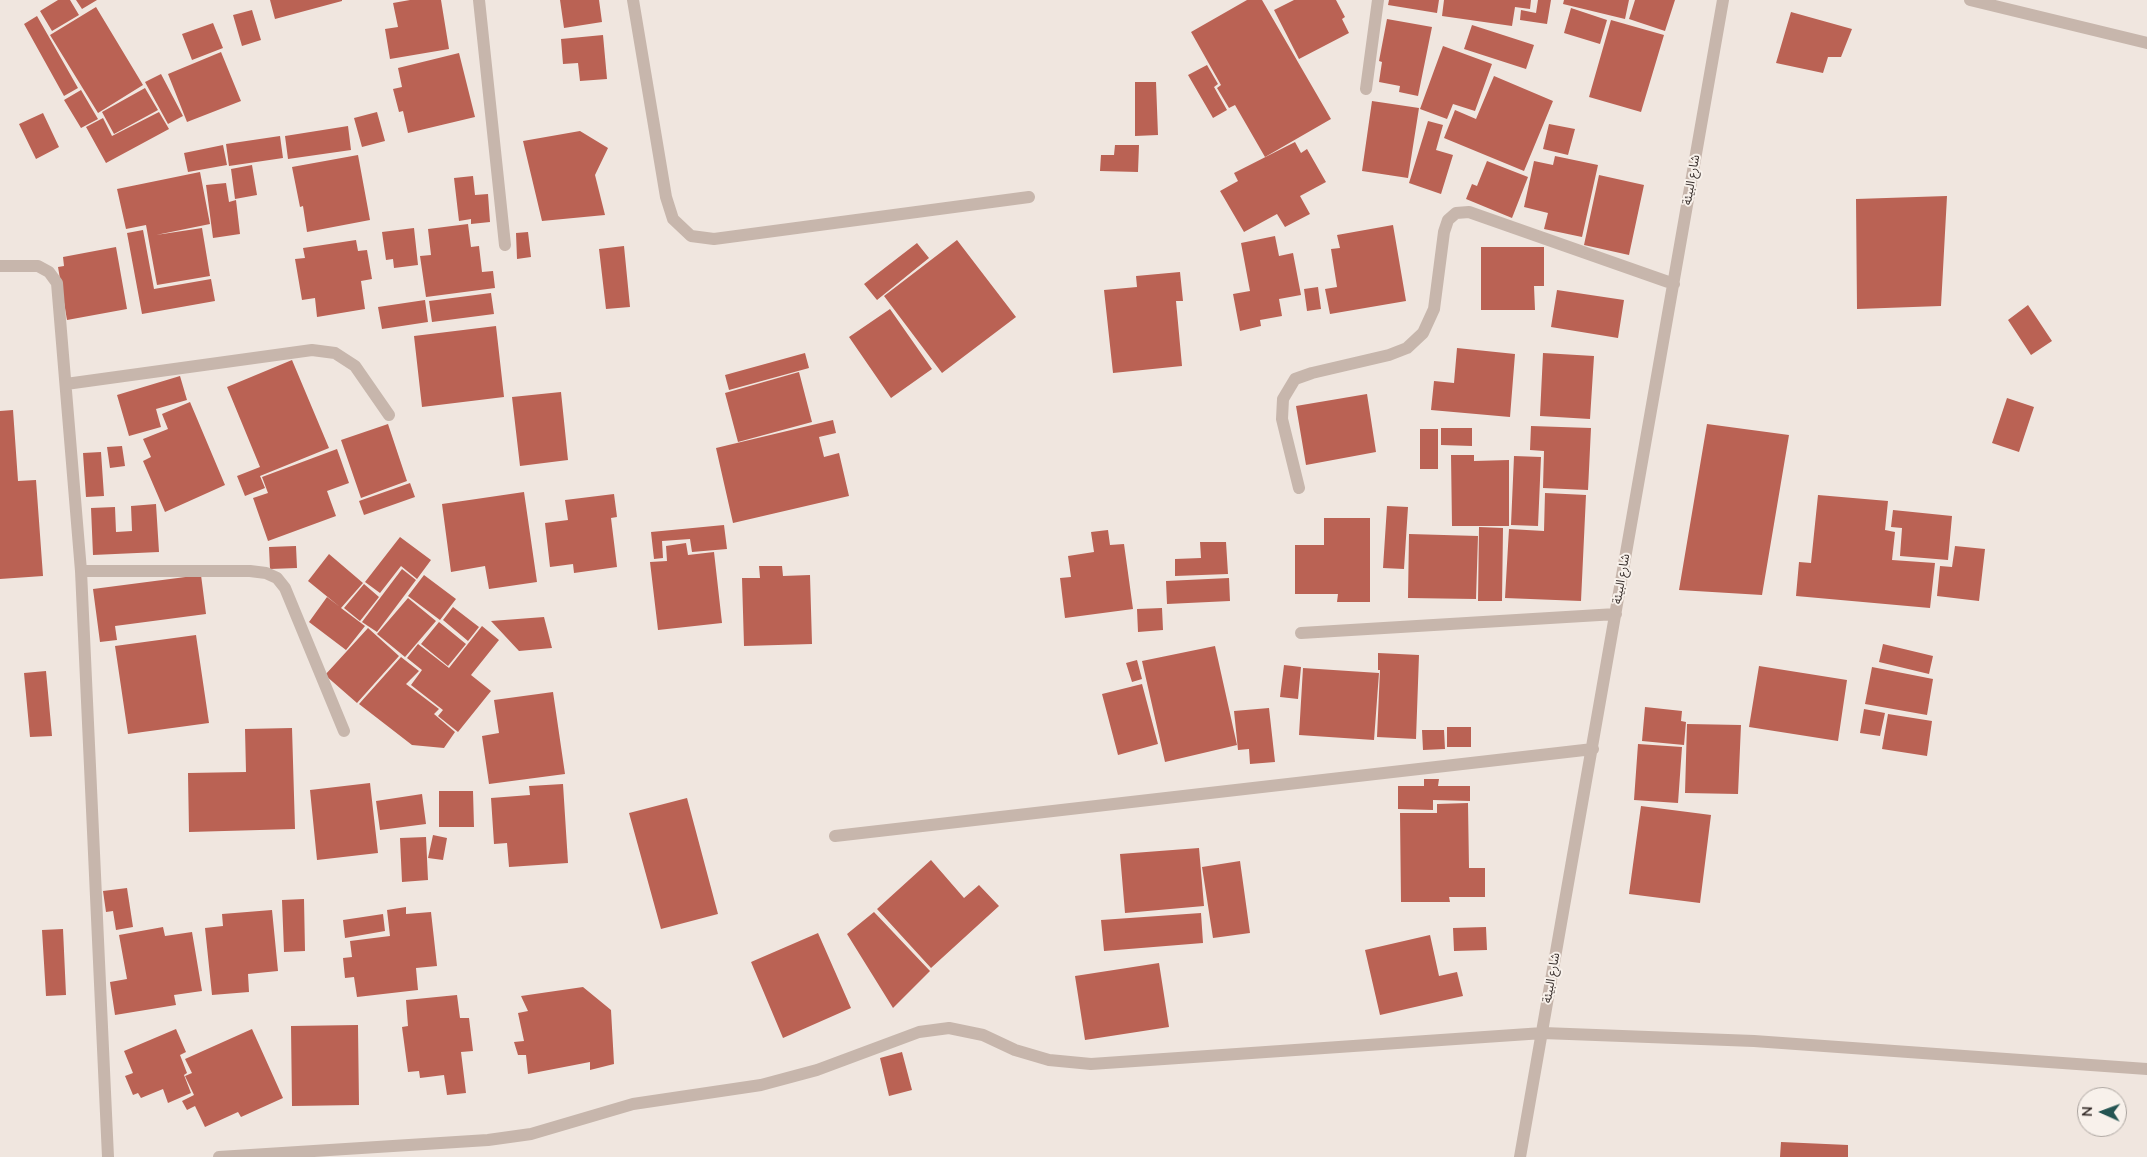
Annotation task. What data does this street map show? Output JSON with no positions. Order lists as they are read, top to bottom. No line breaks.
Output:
{"streets":{"street":["شارع البيئة"]},"north":"left"}
